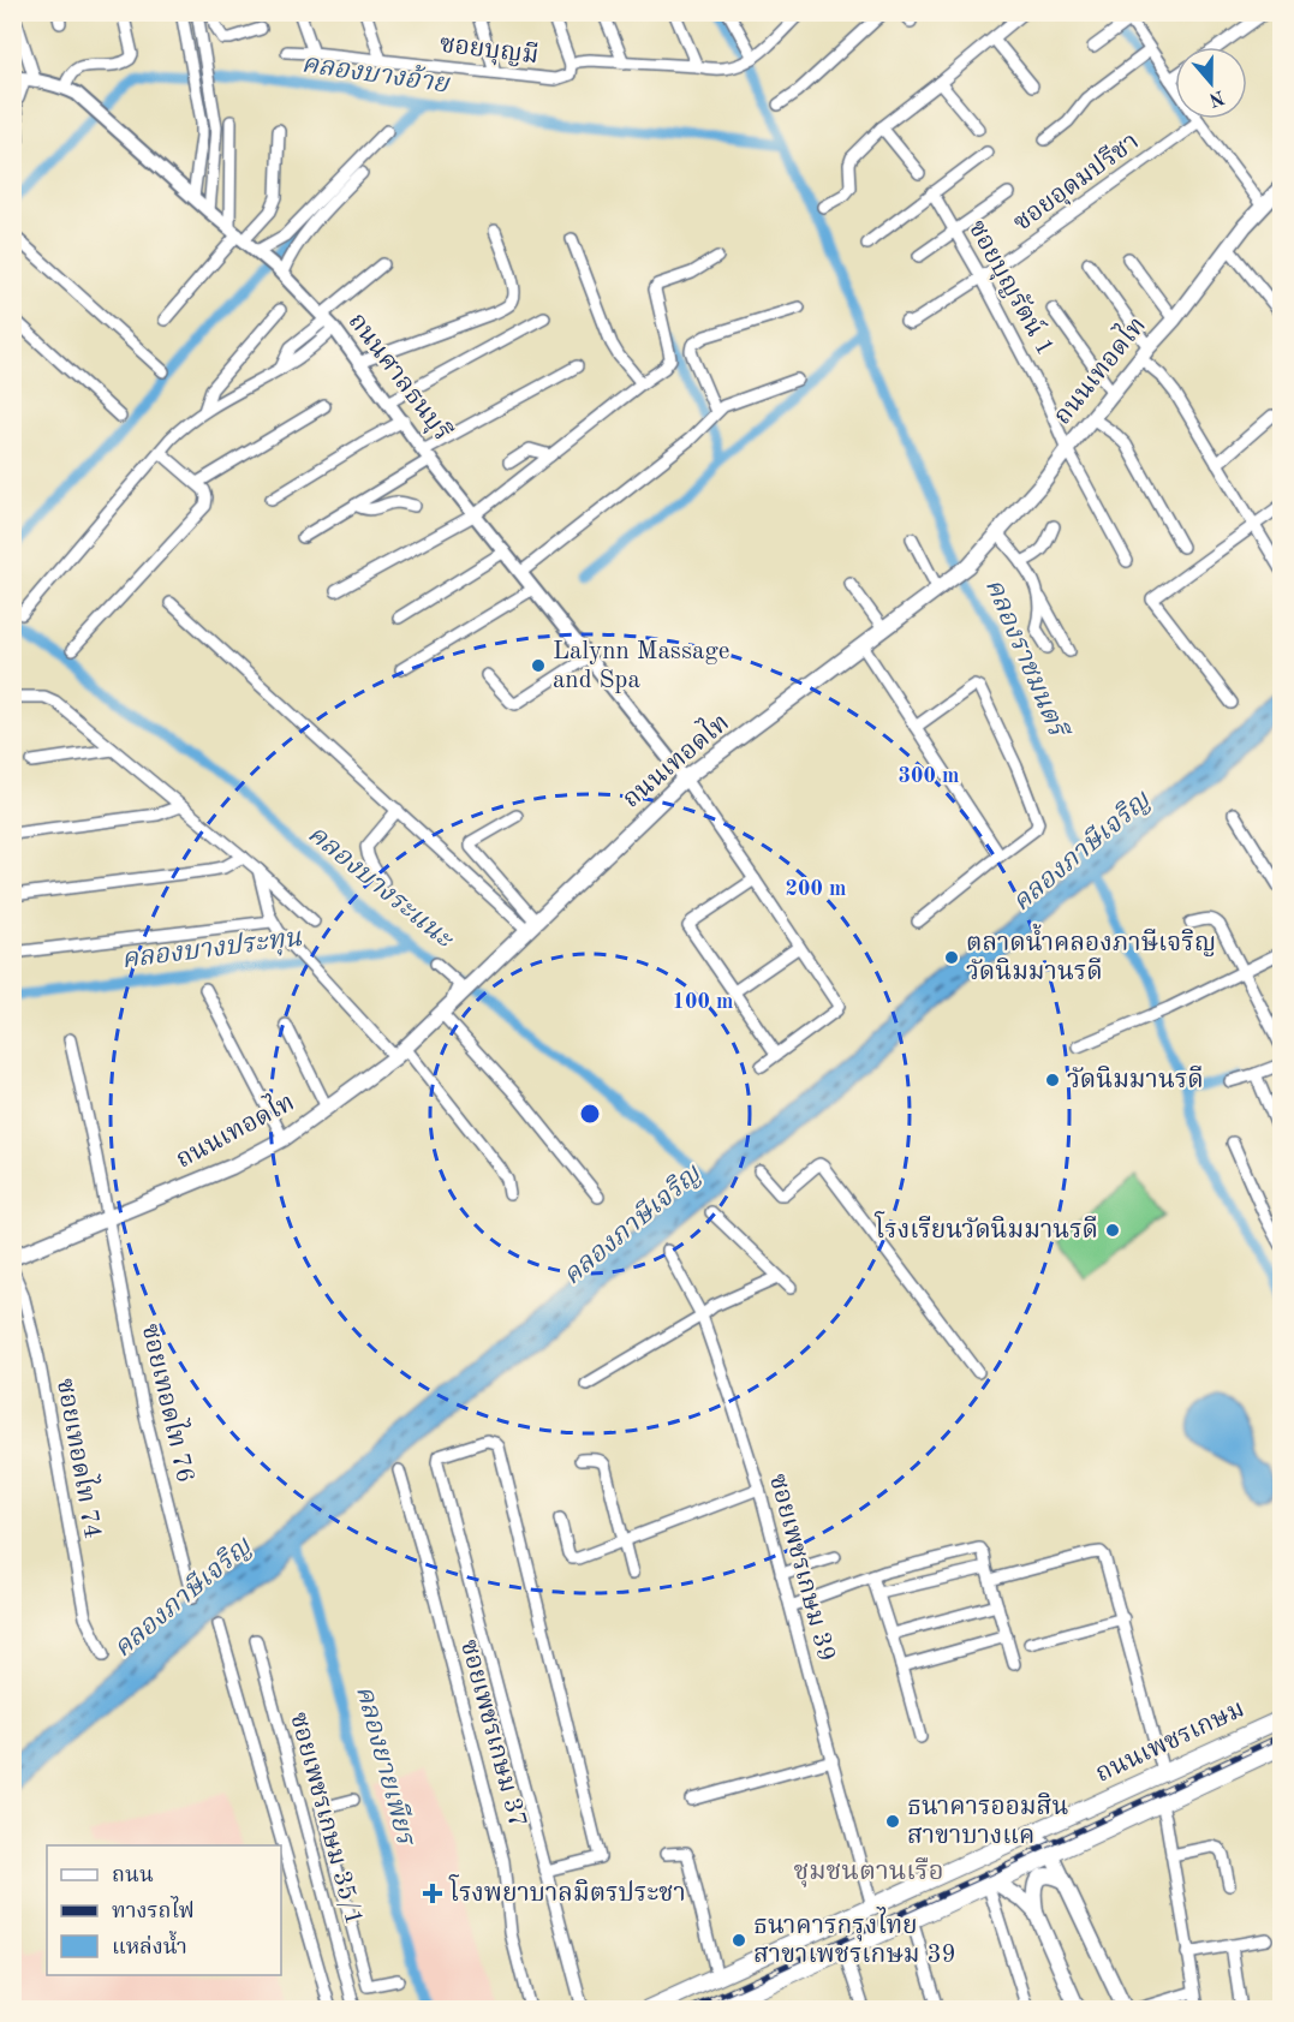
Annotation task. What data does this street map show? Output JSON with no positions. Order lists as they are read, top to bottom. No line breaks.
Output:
{"streets":{"main road":["ถนนเทอดไท","ถนนเพชรเกษม"],"street":["ซอยบุญมี","ซอยอุดมปรีชา","ซอยบุญรัตน์ 1","ถนนศาลธนบุรี","ซอยเทอดไท 76","ซอยเทอดไท 74","ซอยเพชรเกษม 39","ซอยเพชรเกษม 37","ซอยเพชรเกษม 35/1"]},"crossings":[["ซอยอุดมปรีชา","ซอยบุญรัตน์ 1"],["ซอยบุญรัตน์ 1","ถนนเทอดไท"],["ถนนเทอดไท","ถนนศาลธนบุรี"],["ถนนเทอดไท","ซอยเทอดไท 76"],["ซอยเพชรเกษม 39","ถนนเพชรเกษม"]],"districts":["ชุมชนตานเรือ"],"water":["คลองบางอ้าย","คลองราชมนตรี","คลองภาษีเจริญ","คลองบางระแนะ","คลองบางประทุน","คลองยายเพียร"],"places":{"other":["Lalynn Massage and Spa","ตลาดน้ำคลองภาษีเจริญ วัดนิมมานรดี","วัดนิมมานรดี","โรงเรียนวัดนิมมานรดี","ธนาคารออมสิน สาขาบางแค","ธนาคารกรุงไทย สาขาเพชรเกษม 39"],"health":["โรงพยาบาลมิตรประชา"]},"legend":["ถนน","ทางรถไฟ","แหล่งน้ำ"],"north":"bottom","rings":["300 m","200 m","100 m"]}
